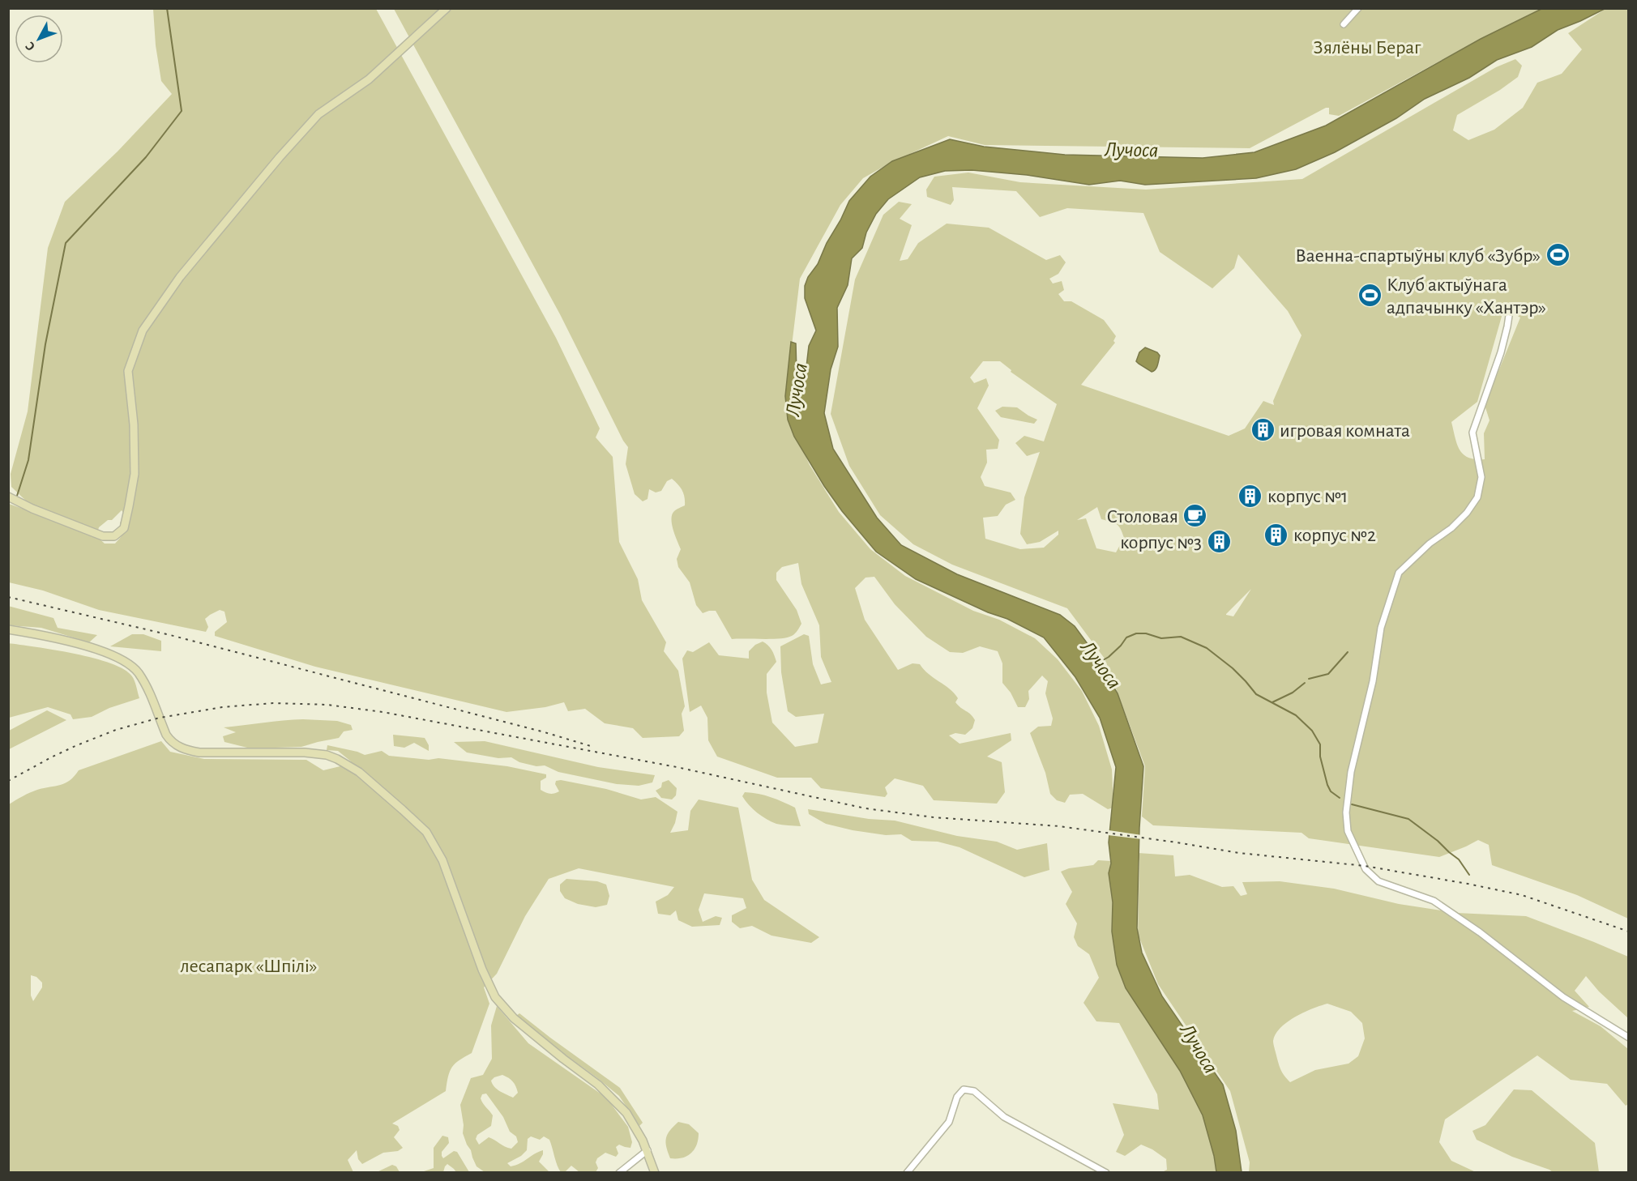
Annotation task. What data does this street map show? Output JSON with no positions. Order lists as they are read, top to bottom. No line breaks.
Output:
{"water":["Лучоса"],"parks":["Зялёны Бераг","лесапарк «Шпілі»"],"places":{"sports":["Ваенна-спартыўны клуб «Зубр»","Клуб актыўнага адпачынку «Хантэр»"],"building":["игровая комната","корпус №1","корпус №2","корпус №3"],"cafe":["Столовая"]},"north":"bottom left"}
